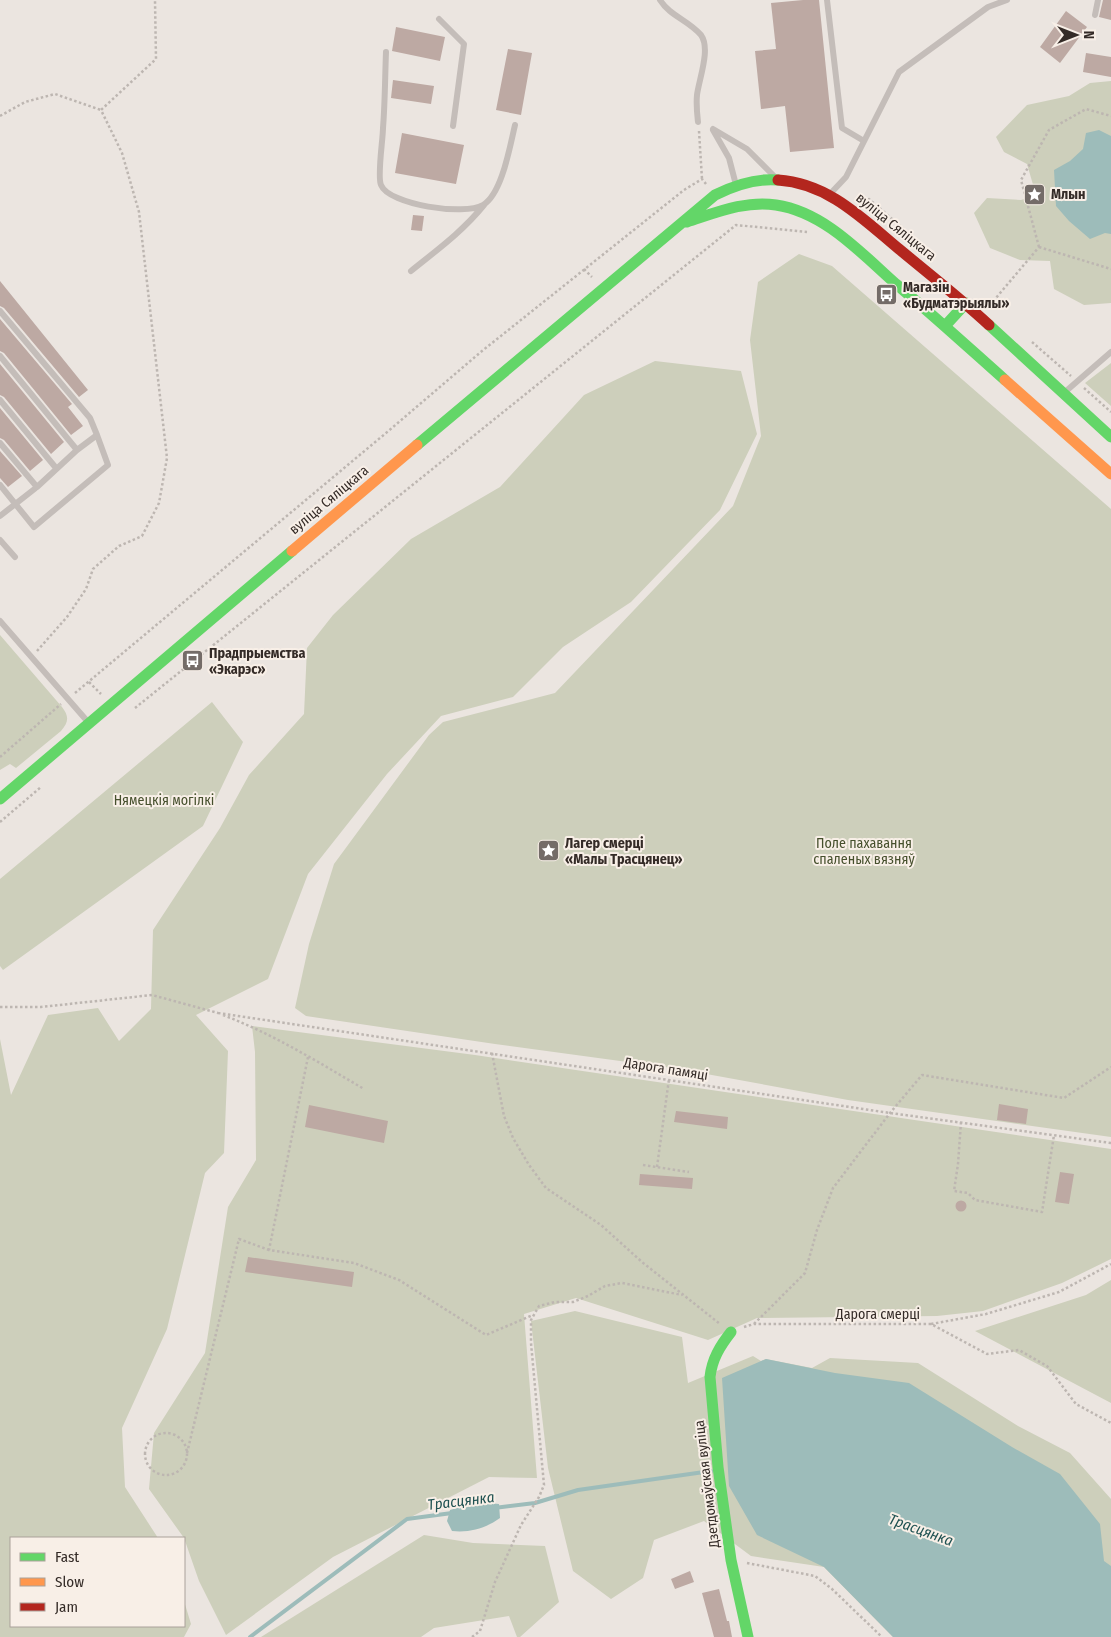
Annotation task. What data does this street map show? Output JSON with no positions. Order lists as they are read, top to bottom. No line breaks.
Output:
{"streets":{"main road":["вуліца Сяліцкага","Дзетдомаўская вуліца"],"path":["Дарога памяці","Дарога смерці"]},"crossings":[["Дарога смерці","Дзетдомаўская вуліца"]],"water":["Трасцянка"],"parks":["Нямецкія могілкі","Поле пахавання спаленых вязняў"],"places":{"place":["Млын","Лагер смерці «Малы Трасцянец»"],"bus stop":["Магазін «Будматэрыялы»","Прадпрыемства «Экарэс»"]},"legend":["Fast","Slow","Jam"],"north":"right"}
